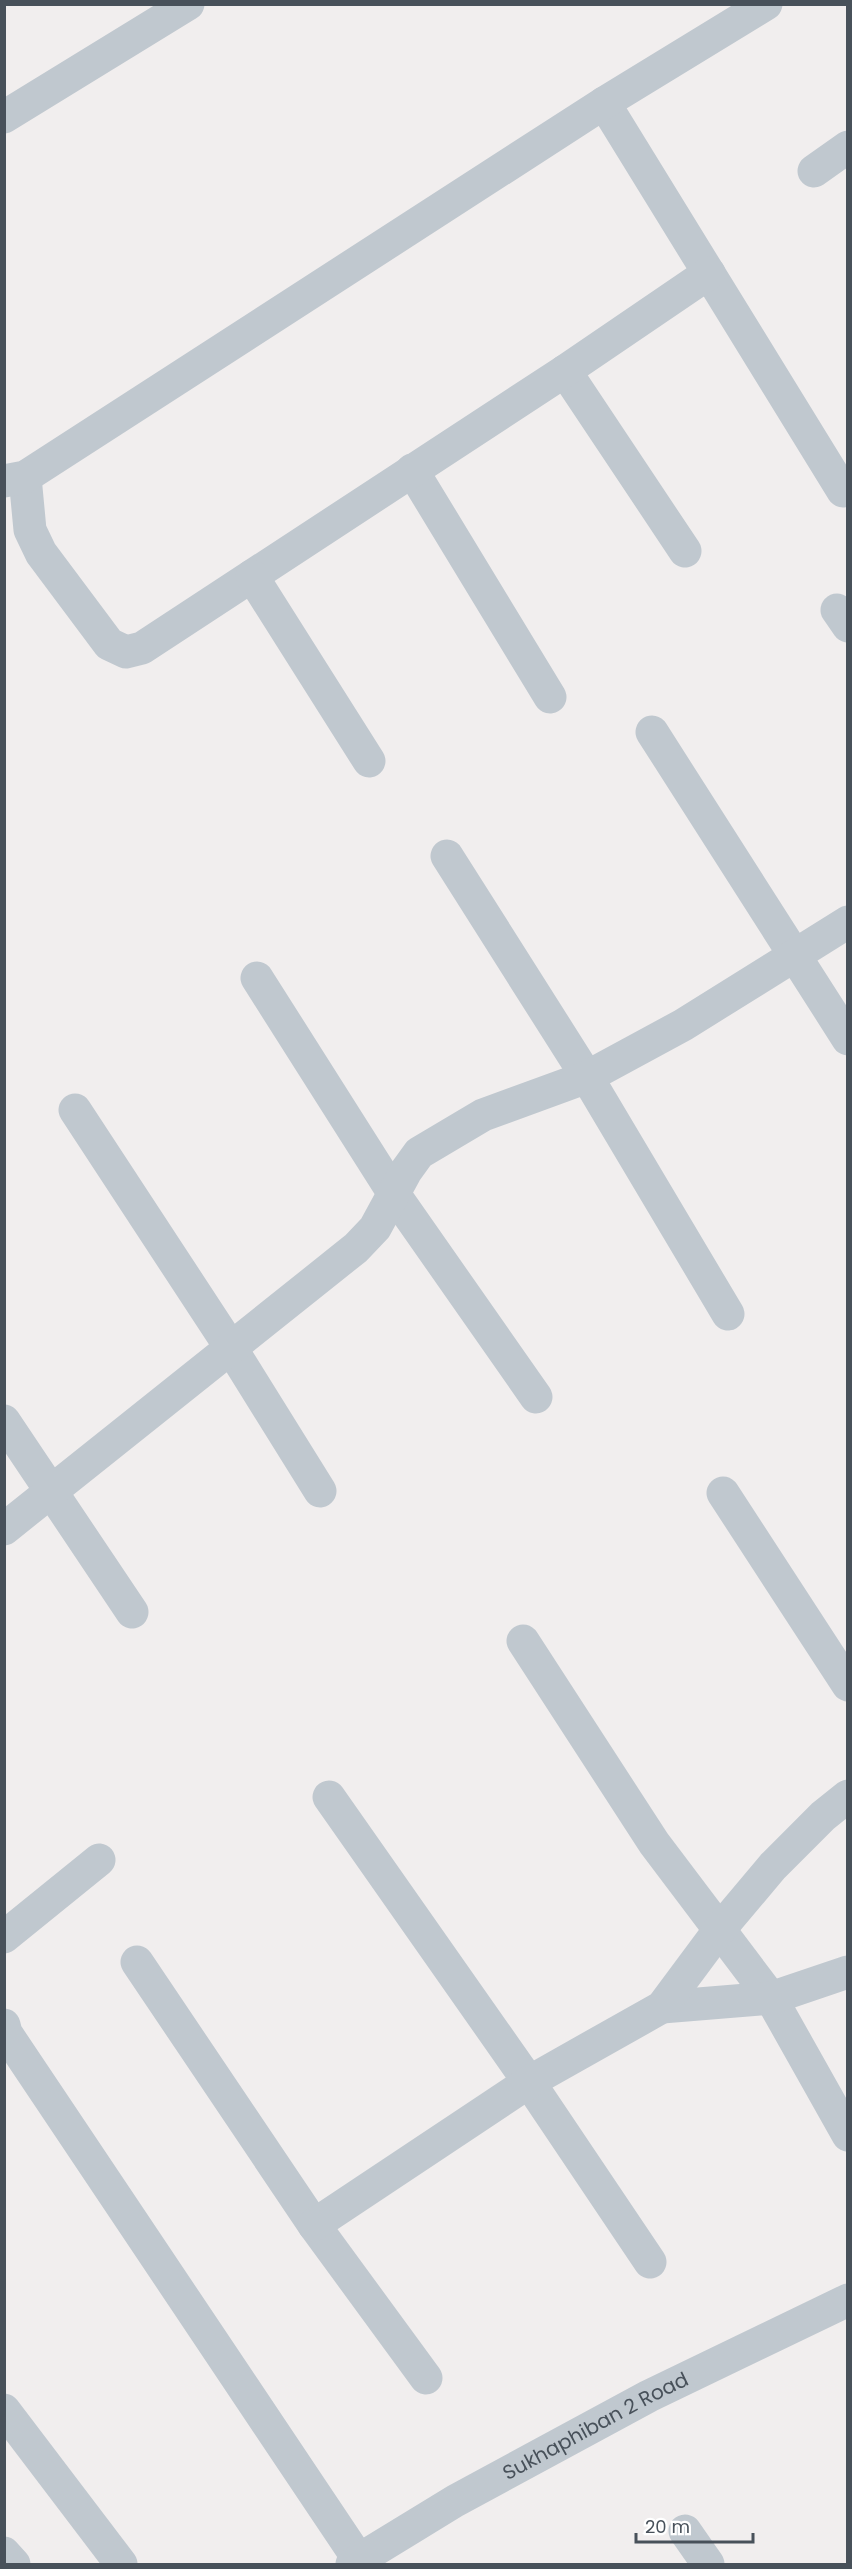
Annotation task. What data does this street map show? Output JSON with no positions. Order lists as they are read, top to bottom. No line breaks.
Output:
{"streets":{"street":["Sukhaphiban 2 Road"]},"scale_bar":"20 m"}
